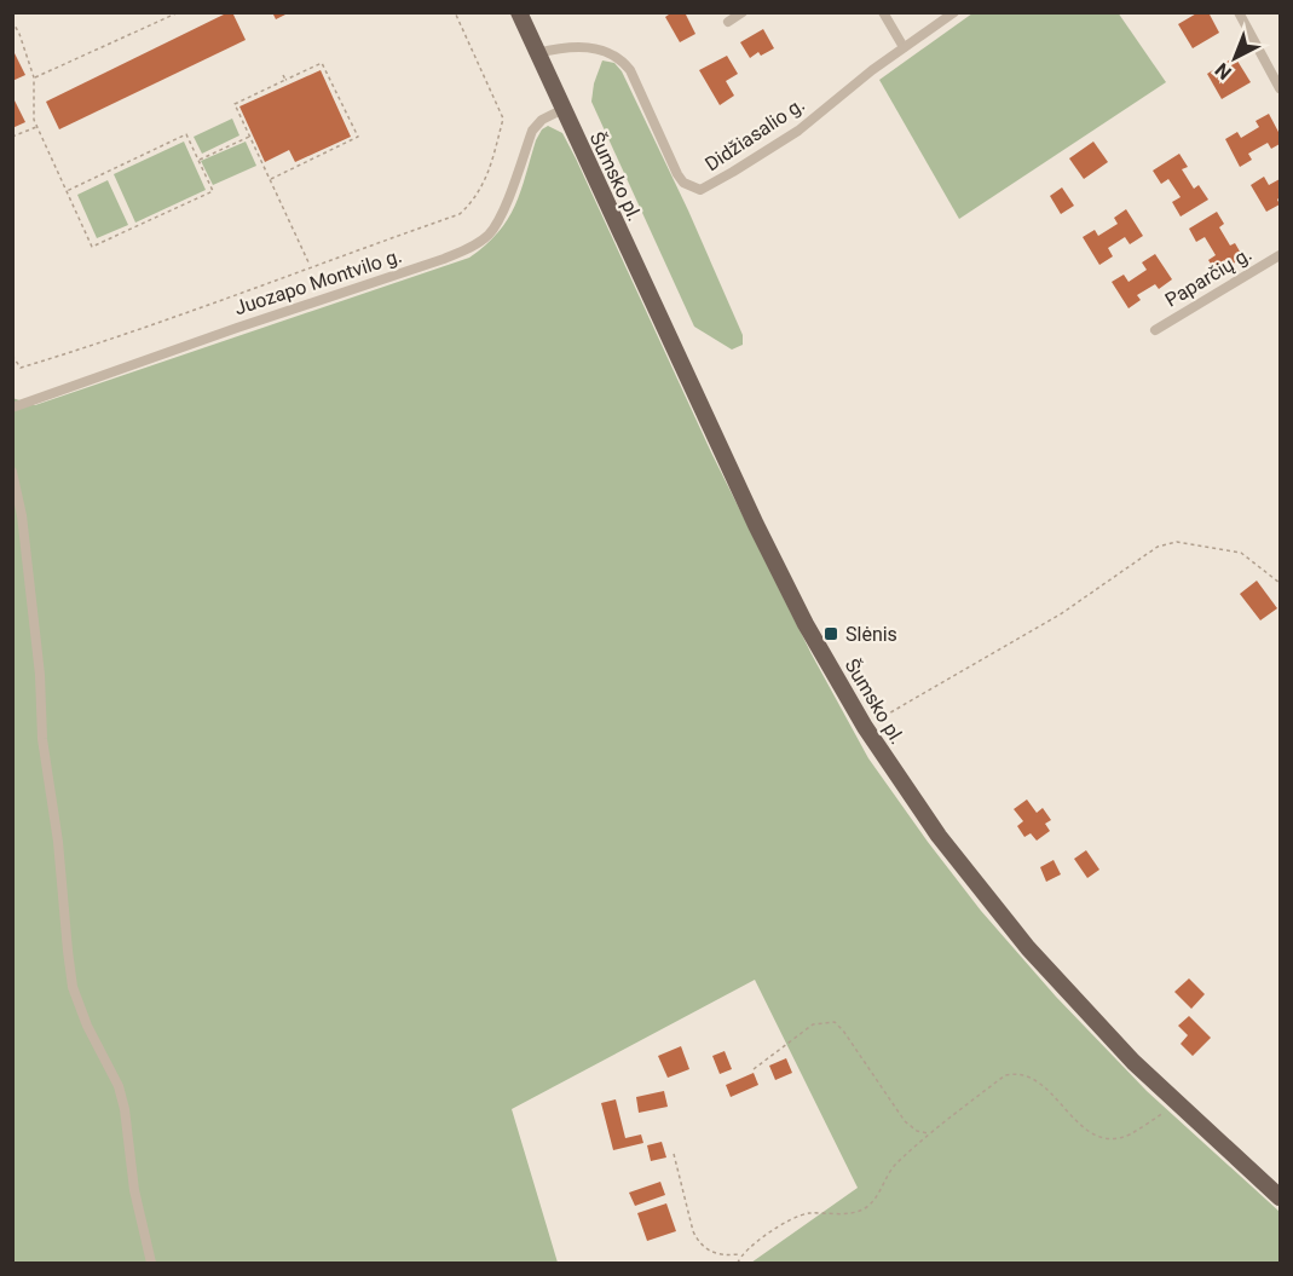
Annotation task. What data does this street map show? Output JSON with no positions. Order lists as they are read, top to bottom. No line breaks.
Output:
{"streets":{"main road":["Šumsko pl."],"street":["Didžiasalio g.","Paparčių g.","Juozapo Montvilo g."]},"crossings":[["Didžiasalio g.","Šumsko pl."],["Šumsko pl.","Juozapo Montvilo g."]],"places":{"transit":["Slėnis"]},"north":"bottom left"}
